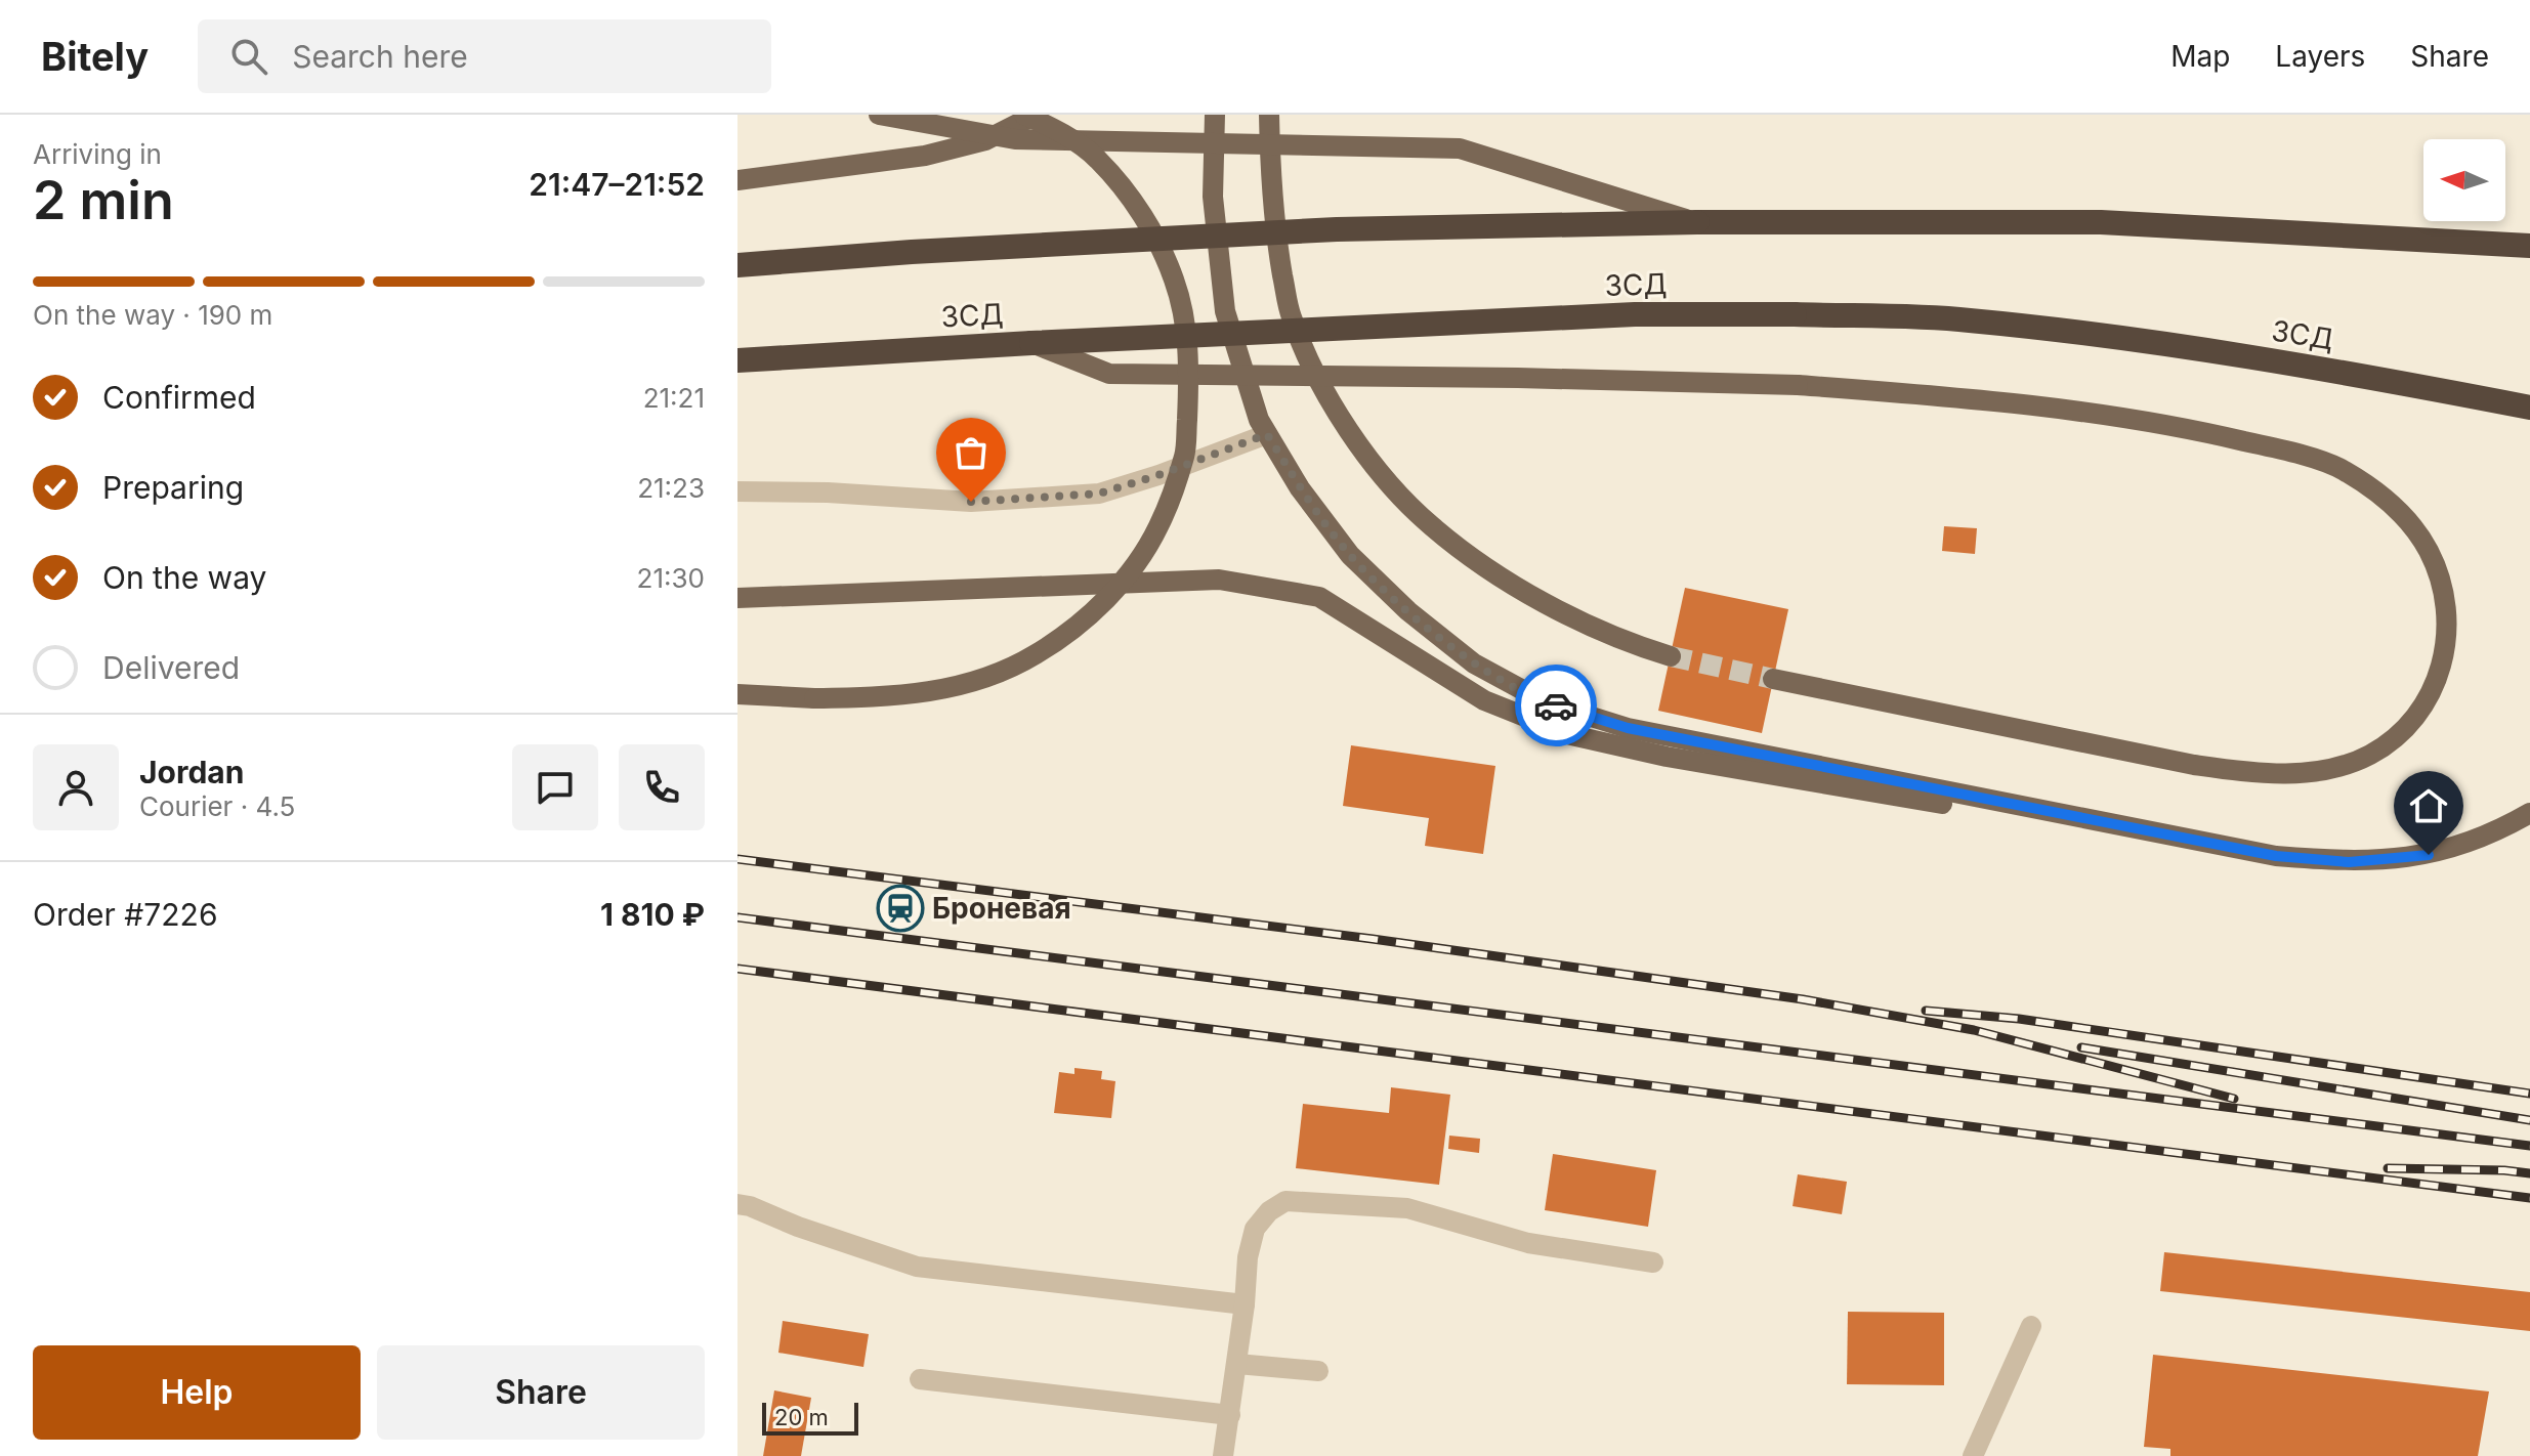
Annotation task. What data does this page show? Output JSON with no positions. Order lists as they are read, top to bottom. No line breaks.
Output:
{"streets":{"highway":["ЗСД"]},"places":{"station":["Броневая"]},"scale_bar":"20 m","north":"left","page":{"header":"Bitely","search":"Search here","nav":["Map","Layers","Share"],"heading":["2 min","Arriving in","21:47–21:52"],"panel":["Jordan","Courier · 4.5","Order #7226","1 810 ₽"],"bar":"On the way · 190 m","list":[["Confirmed","21:21"],["Preparing","21:23"],["On the way","21:30"],"Delivered"],"buttons":["Help","Share"],"scale":"20 m"}}
